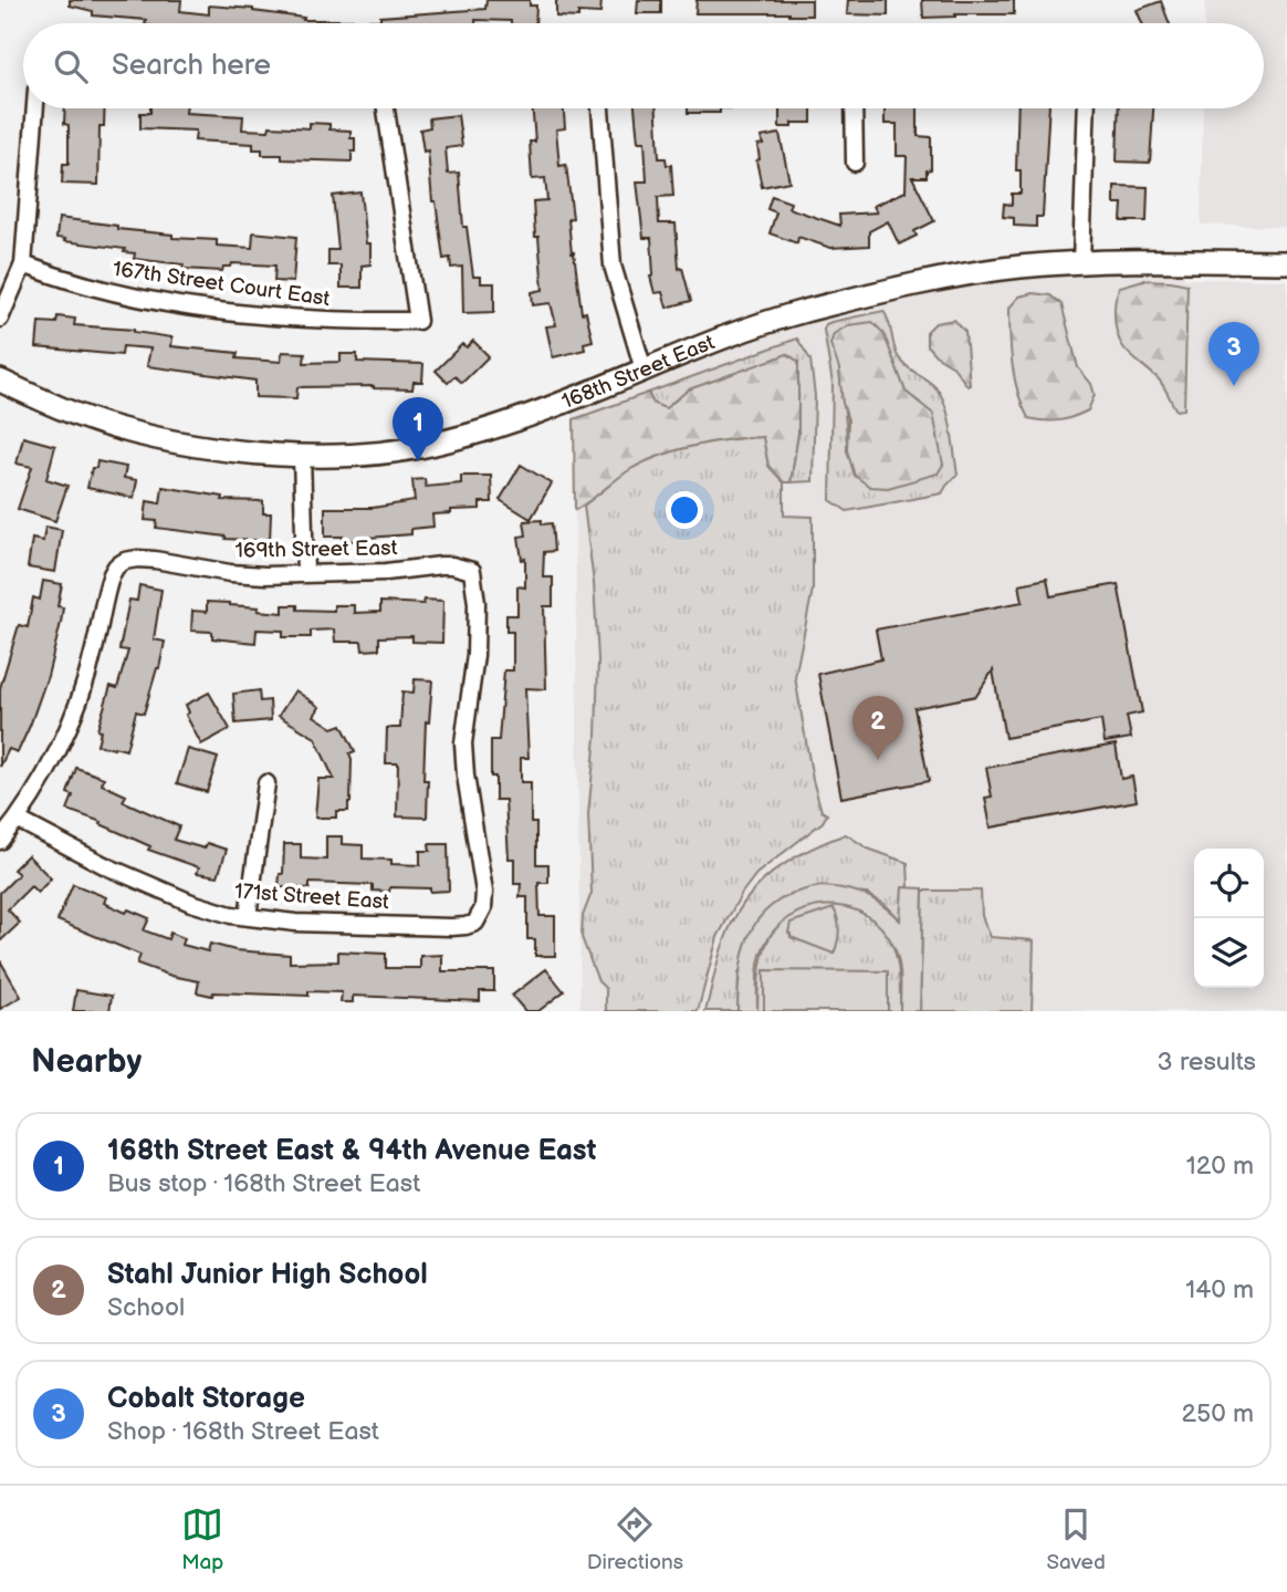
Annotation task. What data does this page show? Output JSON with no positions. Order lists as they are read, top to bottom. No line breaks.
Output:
{"streets":{"street":["167th Street Court East","168th Street East","169th Street East","171st Street East"]},"crossings":[["169th Street East","171st Street East"]],"page":{"search":"Search here","pins":["3","1","2"],"heading":["Nearby","3 results"],"list":[{"mark":"1","name":"168th Street East & 94th Avenue East","note":"Bus stop · 168th Street East","value":"120 m"},{"mark":"2","name":"Stahl Junior High School","note":"School","value":"140 m"},{"mark":"3","name":"Cobalt Storage","note":"Shop · 168th Street East","value":"250 m"}],"nav":["Map","Directions","Saved"]}}
